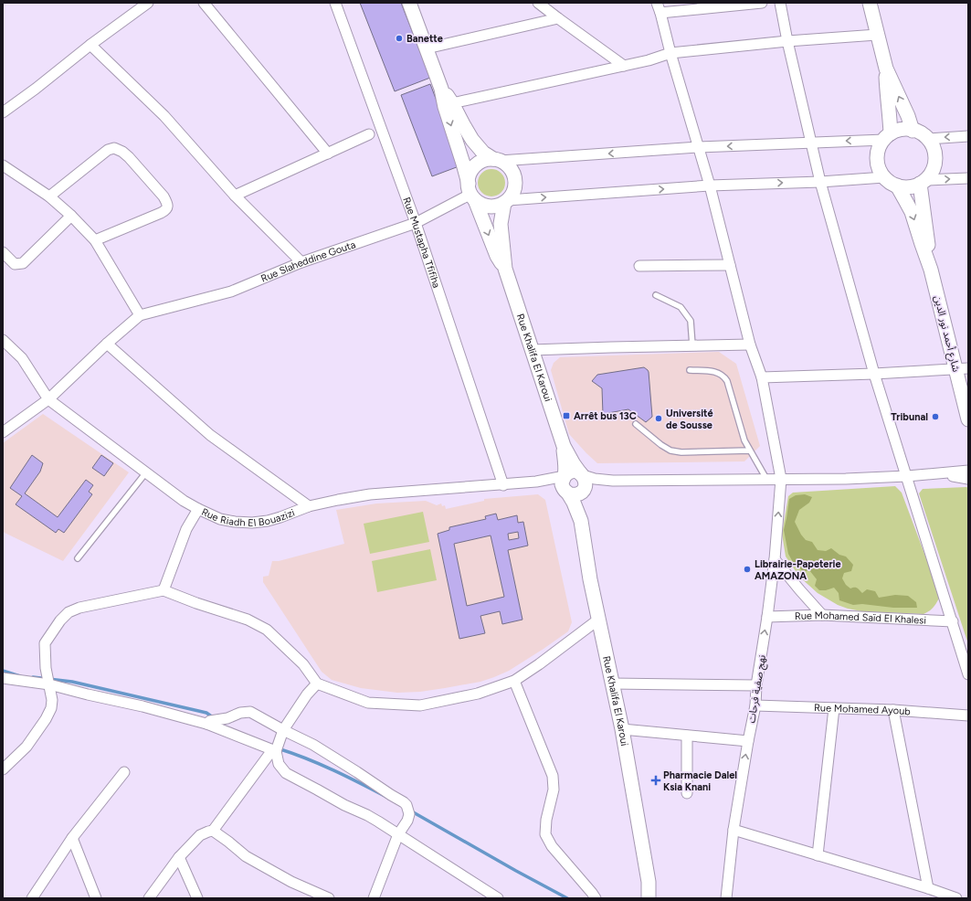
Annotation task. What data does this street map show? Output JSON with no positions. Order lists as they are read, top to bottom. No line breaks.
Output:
{"streets":{"main road":["شارع أحمد نور الدين","Rue Khalifa El Karoui"],"street":["Rue Mustapha Tfifiha","Rue Slaheddine Gouta","Rue Riadh El Bouazizi","Rue Mohamed Saïd El Khalesi","نهج صفية فرحات","Rue Mohamed Ayoub"]},"crossings":[["Rue Mustapha Tfifiha","Rue Slaheddine Gouta"],["Rue Mustapha Tfifiha","Rue Riadh El Bouazizi"],["Rue Slaheddine Gouta","Rue Khalifa El Karoui"],["Rue Khalifa El Karoui","Rue Riadh El Bouazizi"],["Rue Mohamed Saïd El Khalesi","نهج صفية فرحات"],["نهج صفية فرحات","Rue Mohamed Ayoub"]],"places":{"other":["Banette","Tribunal","Université de Sousse","Librairie-Papeterie AMAZONA"],"transit":["Arrêt bus 13C"],"health":["Pharmacie Dalel Ksia Knani"]}}
